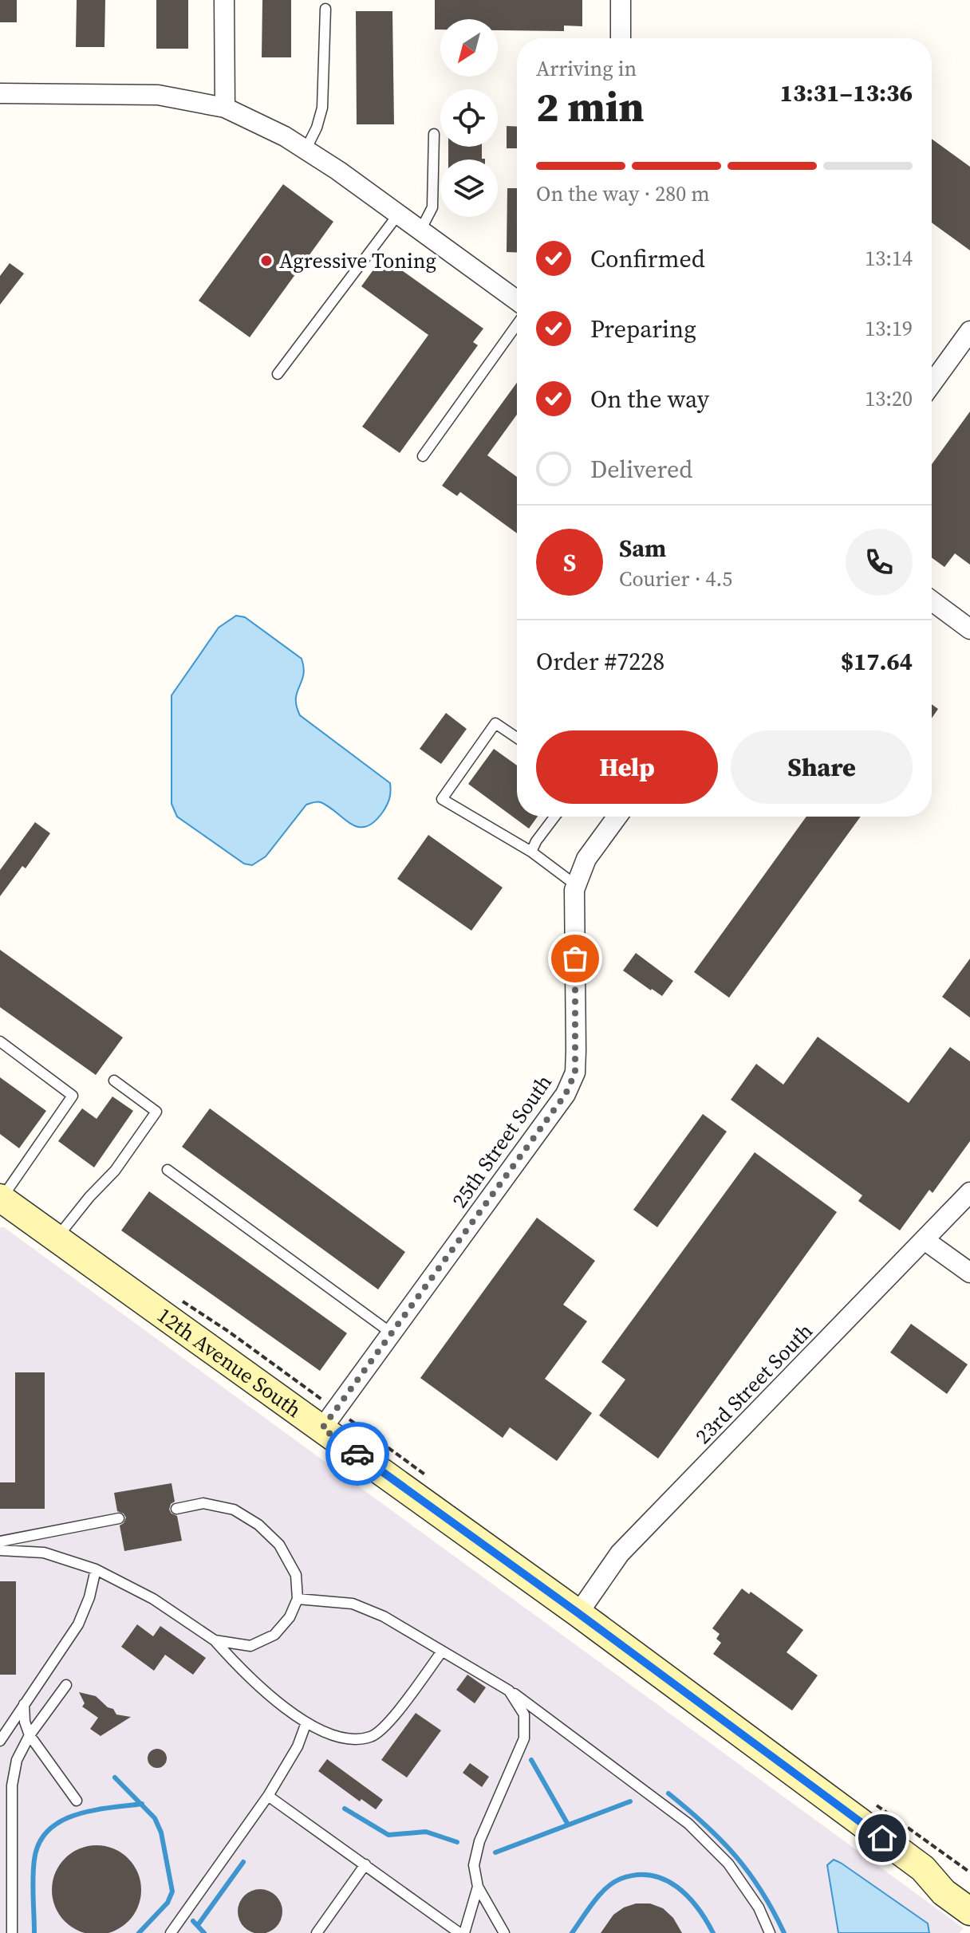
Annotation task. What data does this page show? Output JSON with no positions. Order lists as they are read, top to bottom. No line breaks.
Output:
{"streets":{"street":["25th Street South","12th Avenue South","23rd Street South"]},"crossings":[["25th Street South","12th Avenue South"],["12th Avenue South","23rd Street South"]],"places":["Agressive Toning"],"north":"bottom left","page":{"heading":["2 min","Arriving in","13:31–13:36"],"panel":["Sam","Courier · 4.5","Order #7228","$17.64"],"bar":"On the way · 280 m","list":[["Confirmed","13:14"],["Preparing","13:19"],["On the way","13:20"],"Delivered"],"round":"S","buttons":["Help","Share"]}}
